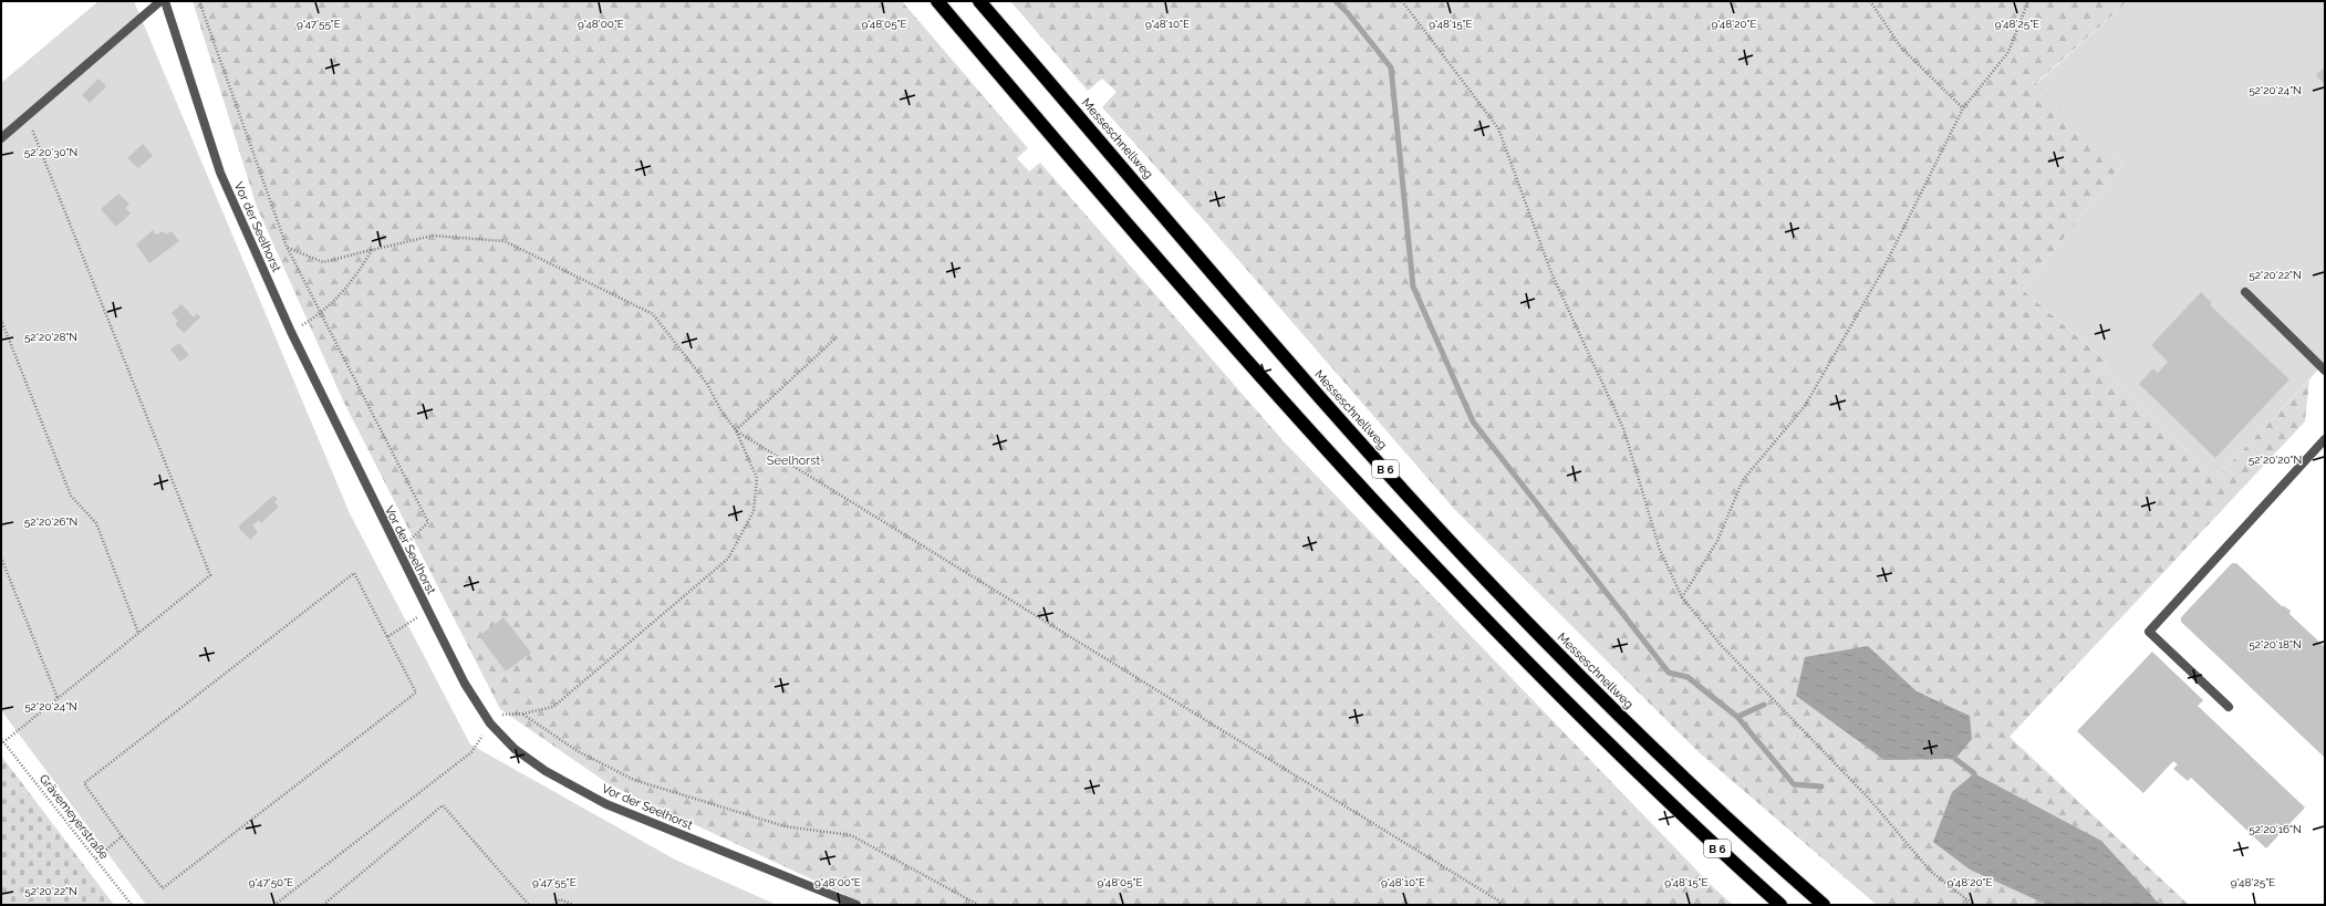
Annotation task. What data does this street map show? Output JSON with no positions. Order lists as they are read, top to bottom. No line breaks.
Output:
{"streets":{"highway":["Messeschnellweg","B 6"],"street":["Vor der Seelhorst"],"path":["Grävemeyerstraße"]},"parks":["Seelhorst"],"coordinates":["9°47'55\"E","9°48'00\"E","9°48'05\"E","9°48'10\"E","9°48'15\"E","9°48'20\"E","9°48'25\"E","52°20'24\"N","52°20'30\"N","52°20'22\"N","52°20'28\"N","52°20'20\"N","52°20'26\"N","52°20'18\"N","52°20'16\"N","9°47'50\"E"]}
